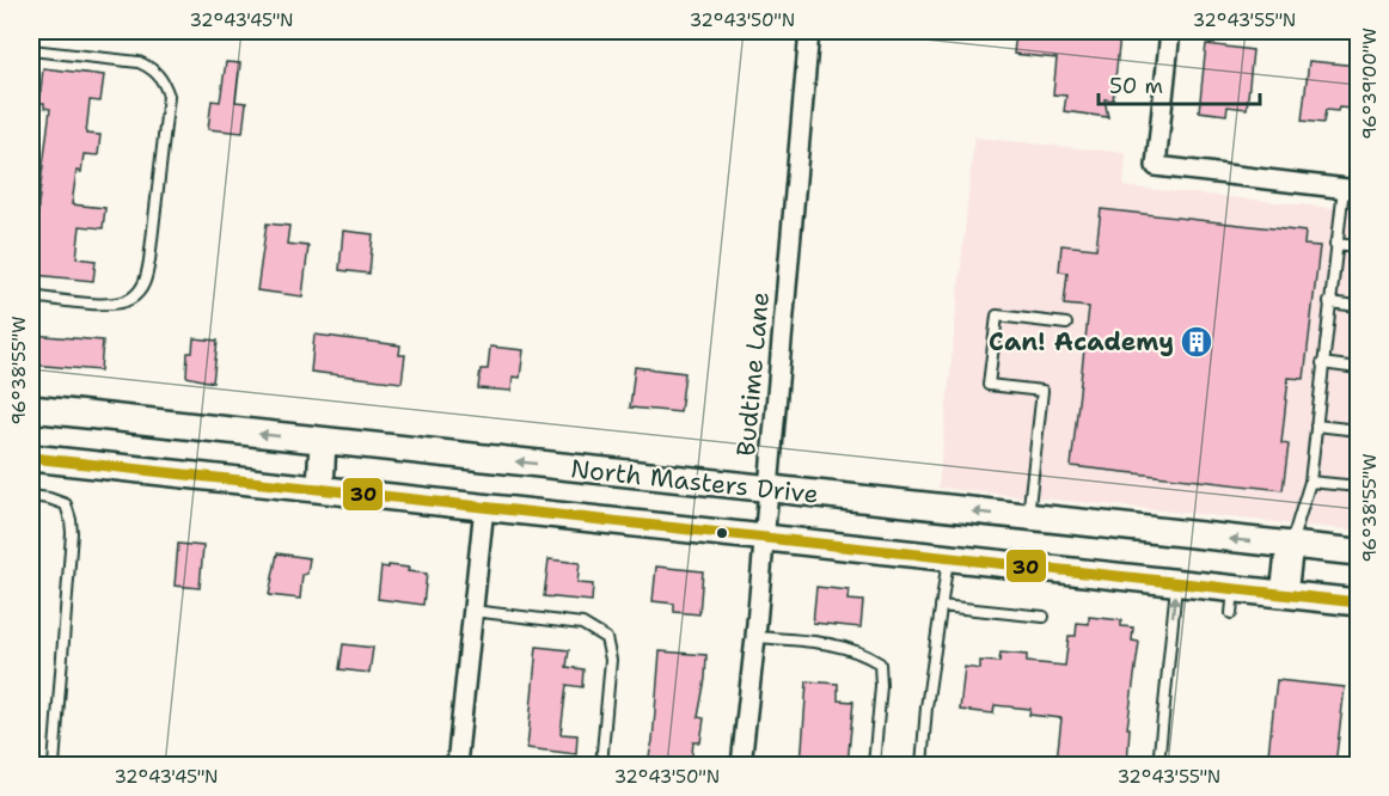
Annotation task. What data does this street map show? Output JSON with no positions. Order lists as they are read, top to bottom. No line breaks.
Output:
{"streets":{"main road":["North Masters Drive"],"street":["Budtime Lane"]},"crossings":[["Budtime Lane","North Masters Drive"]],"places":{"building":["Can! Academy"]},"lines":["transit line 30"],"scale_bar":"50 m","coordinates":["32°43'45\"N","32°43'50\"N","32°43'55\"N","96°39'00\"W","96°38'55\"W"]}
